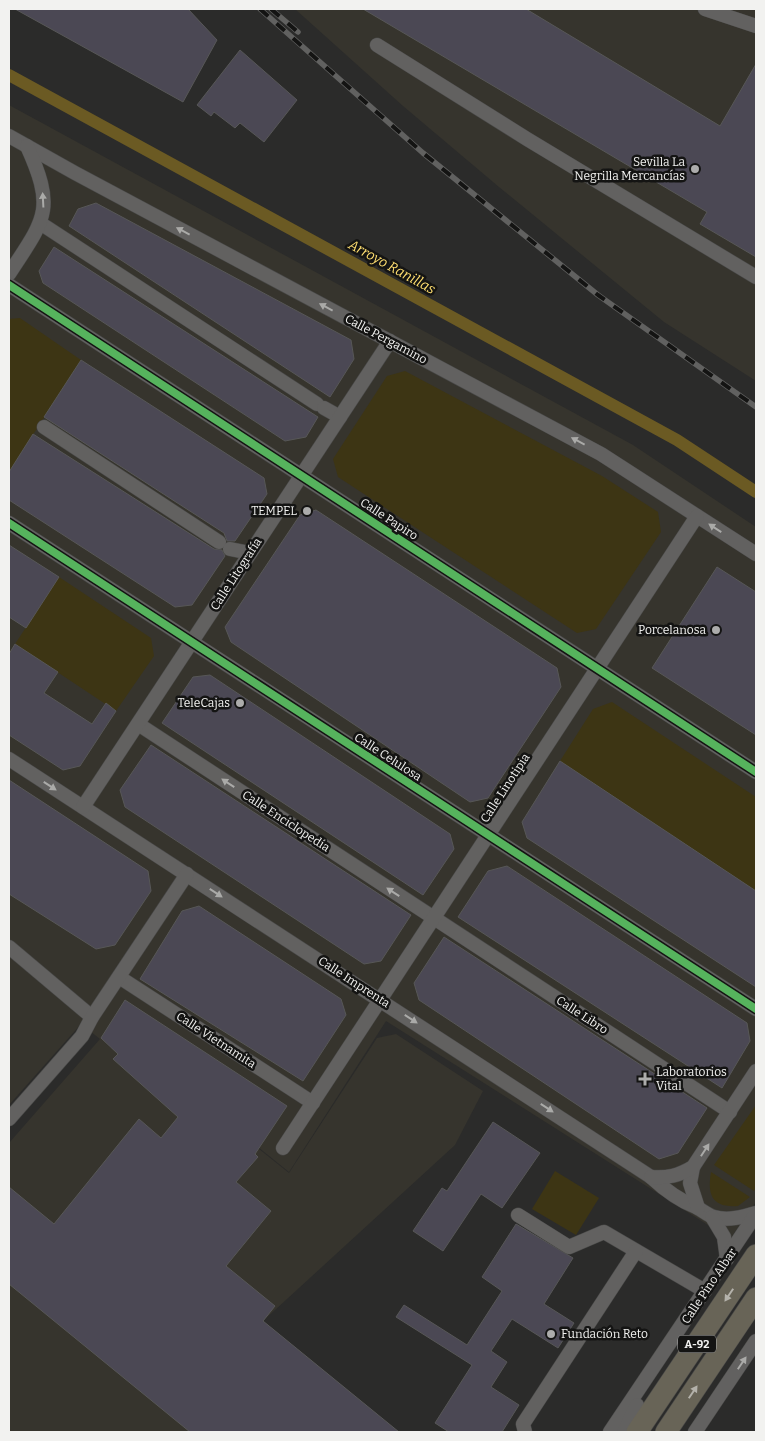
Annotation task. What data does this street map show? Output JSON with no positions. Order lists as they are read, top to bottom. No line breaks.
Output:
{"streets":{"highway":["A-92"],"street":["Calle Pergamino","Calle Papiro","Calle Litografía","Calle Celulosa","Calle Linotipia","Calle Enciclopedia","Calle Imprenta","Calle Libro","Calle Vietnamita","Calle Pino Albar"]},"crossings":[["Calle Pergamino","Calle Litografía"],["Calle Pergamino","Calle Linotipia"],["Calle Papiro","Calle Litografía"],["Calle Papiro","Calle Linotipia"],["Calle Litografía","Calle Celulosa"],["Calle Litografía","Calle Enciclopedia"],["Calle Litografía","Calle Imprenta"],["Calle Celulosa","Calle Linotipia"],["Calle Linotipia","Calle Enciclopedia"],["Calle Linotipia","Calle Imprenta"],["Calle Linotipia","Calle Libro"],["Calle Linotipia","Calle Vietnamita"],["Calle Enciclopedia","Calle Libro"],["Calle Imprenta","Calle Pino Albar"]],"one_way":["Calle Enciclopedia","Calle Imprenta"],"water":["Arroyo Ranillas"],"places":{"other":["Sevilla La Negrilla Mercancías","TEMPEL","Porcelanosa","TeleCajas","Fundación Reto"],"health":["Laboratorios Vital"]}}
